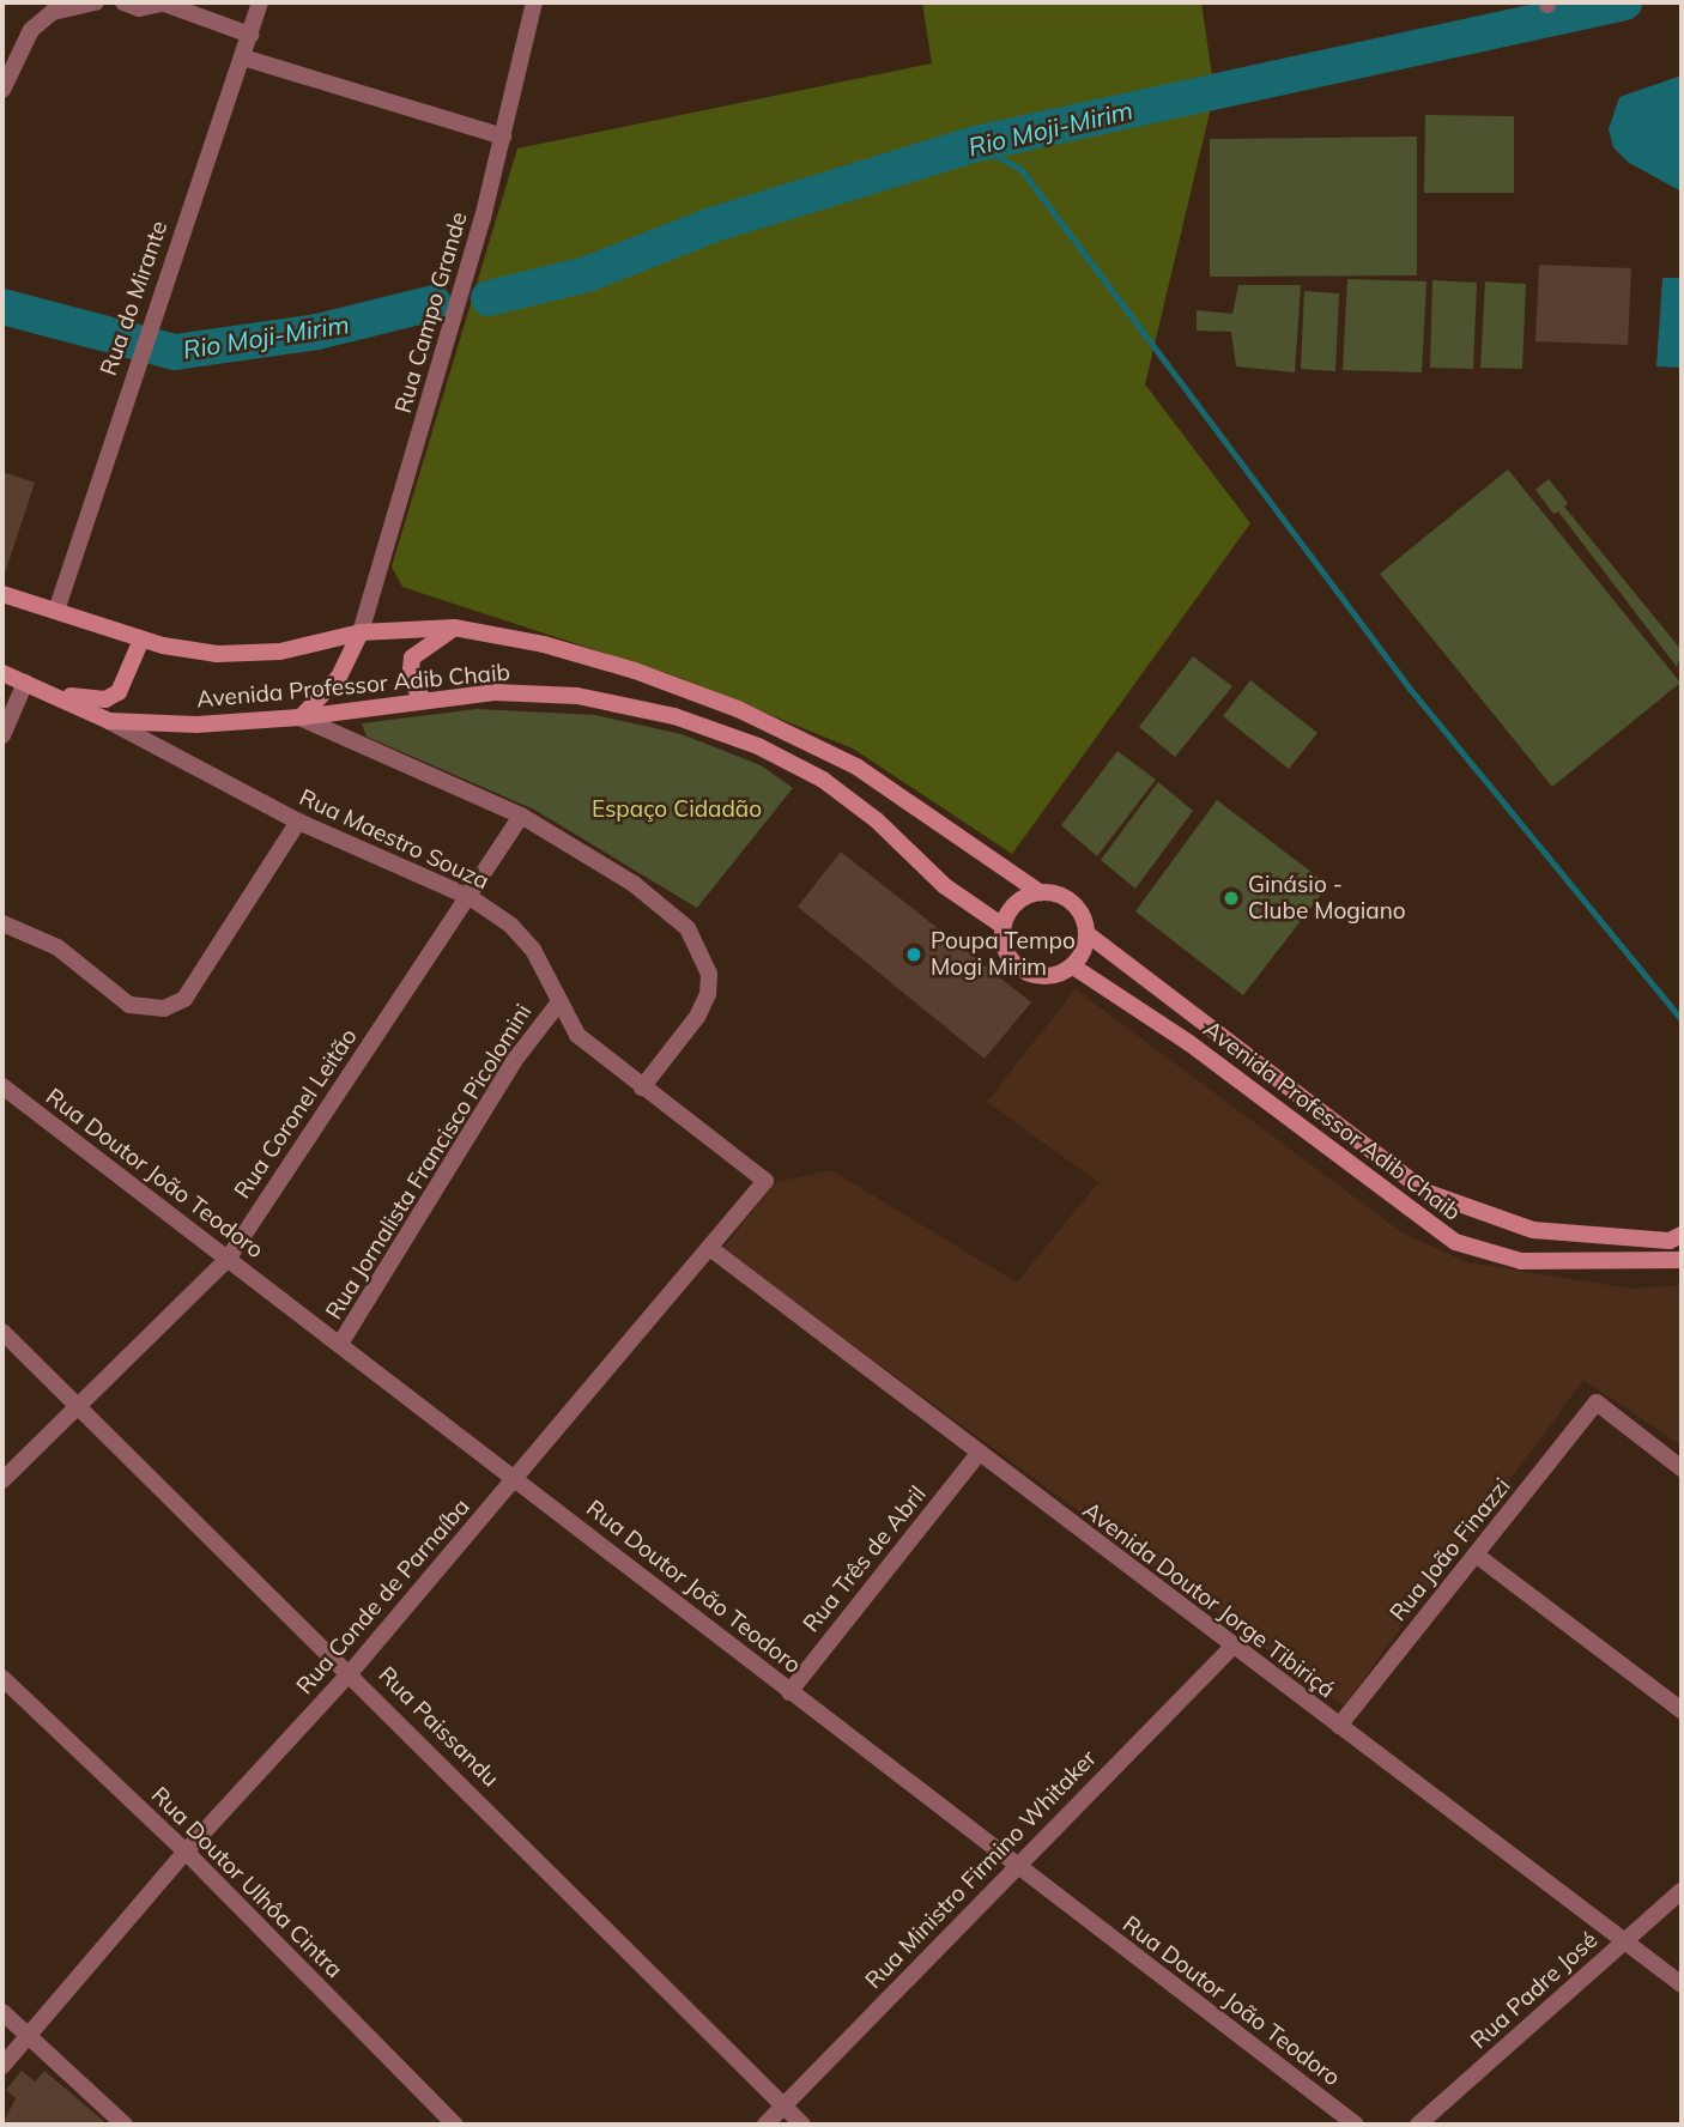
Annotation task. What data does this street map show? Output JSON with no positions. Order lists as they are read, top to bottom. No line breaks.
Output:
{"streets":{"main road":["Avenida Professor Adib Chaib"],"street":["Rua do Mirante","Rua Campo Grande","Rua Maestro Souza","Rua Coronel Leitão","Rua Jornalista Francisco Picolomini","Rua Doutor João Teodoro","Rua João Finazzi","Rua Três de Abril","Rua Conde de Parnaíba","Avenida Doutor Jorge Tibiriçá","Rua Paissandu","Rua Ministro Firmino Whitaker","Rua Doutor Ulhôa Cintra","Rua Padre José"]},"crossings":[["Rua do Mirante","Avenida Professor Adib Chaib"],["Rua Campo Grande","Avenida Professor Adib Chaib"],["Avenida Professor Adib Chaib","Rua Maestro Souza"],["Rua Maestro Souza","Rua Coronel Leitão"],["Rua Maestro Souza","Rua Jornalista Francisco Picolomini"],["Rua Maestro Souza","Rua Conde de Parnaíba"],["Rua Coronel Leitão","Rua Doutor João Teodoro"],["Rua Coronel Leitão","Rua Paissandu"],["Rua Jornalista Francisco Picolomini","Rua Doutor João Teodoro"],["Rua Doutor João Teodoro","Rua Três de Abril"],["Rua Doutor João Teodoro","Rua Conde de Parnaíba"],["Rua Doutor João Teodoro","Rua Ministro Firmino Whitaker"],["Rua João Finazzi","Avenida Doutor Jorge Tibiriçá"],["Rua Três de Abril","Avenida Doutor Jorge Tibiriçá"],["Rua Conde de Parnaíba","Avenida Doutor Jorge Tibiriçá"],["Rua Conde de Parnaíba","Rua Paissandu"],["Rua Conde de Parnaíba","Rua Doutor Ulhôa Cintra"],["Avenida Doutor Jorge Tibiriçá","Rua Ministro Firmino Whitaker"],["Avenida Doutor Jorge Tibiriçá","Rua Padre José"],["Rua Paissandu","Rua Ministro Firmino Whitaker"]],"water":["Rio Moji-Mirim"],"parks":["Espaço Cidadão"],"places":["Ginásio - Clube Mogiano","Poupa Tempo Mogi Mirim"]}
